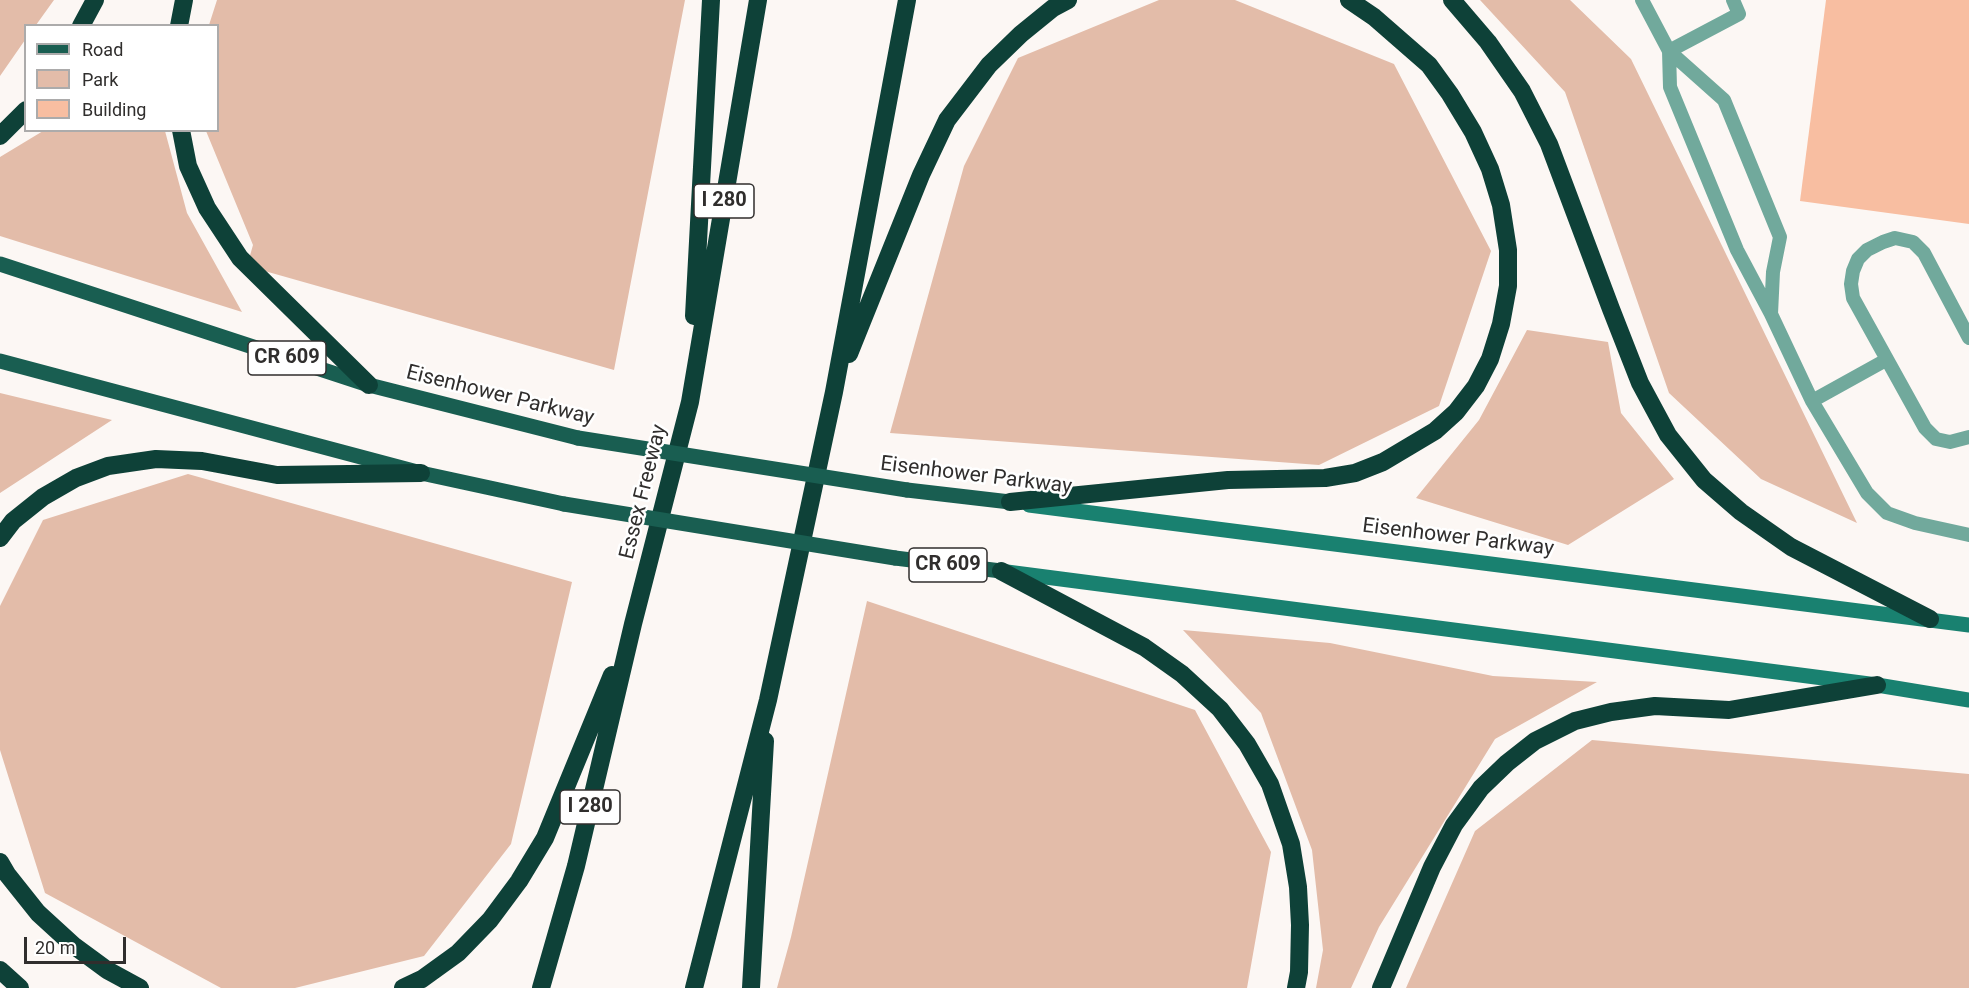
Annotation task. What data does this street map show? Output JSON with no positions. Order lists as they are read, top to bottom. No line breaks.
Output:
{"streets":{"highway":["I 280","Essex Freeway"],"main road":["CR 609","Eisenhower Parkway"]},"legend":["Road","Park","Building"],"scale_bar":"20 m"}
